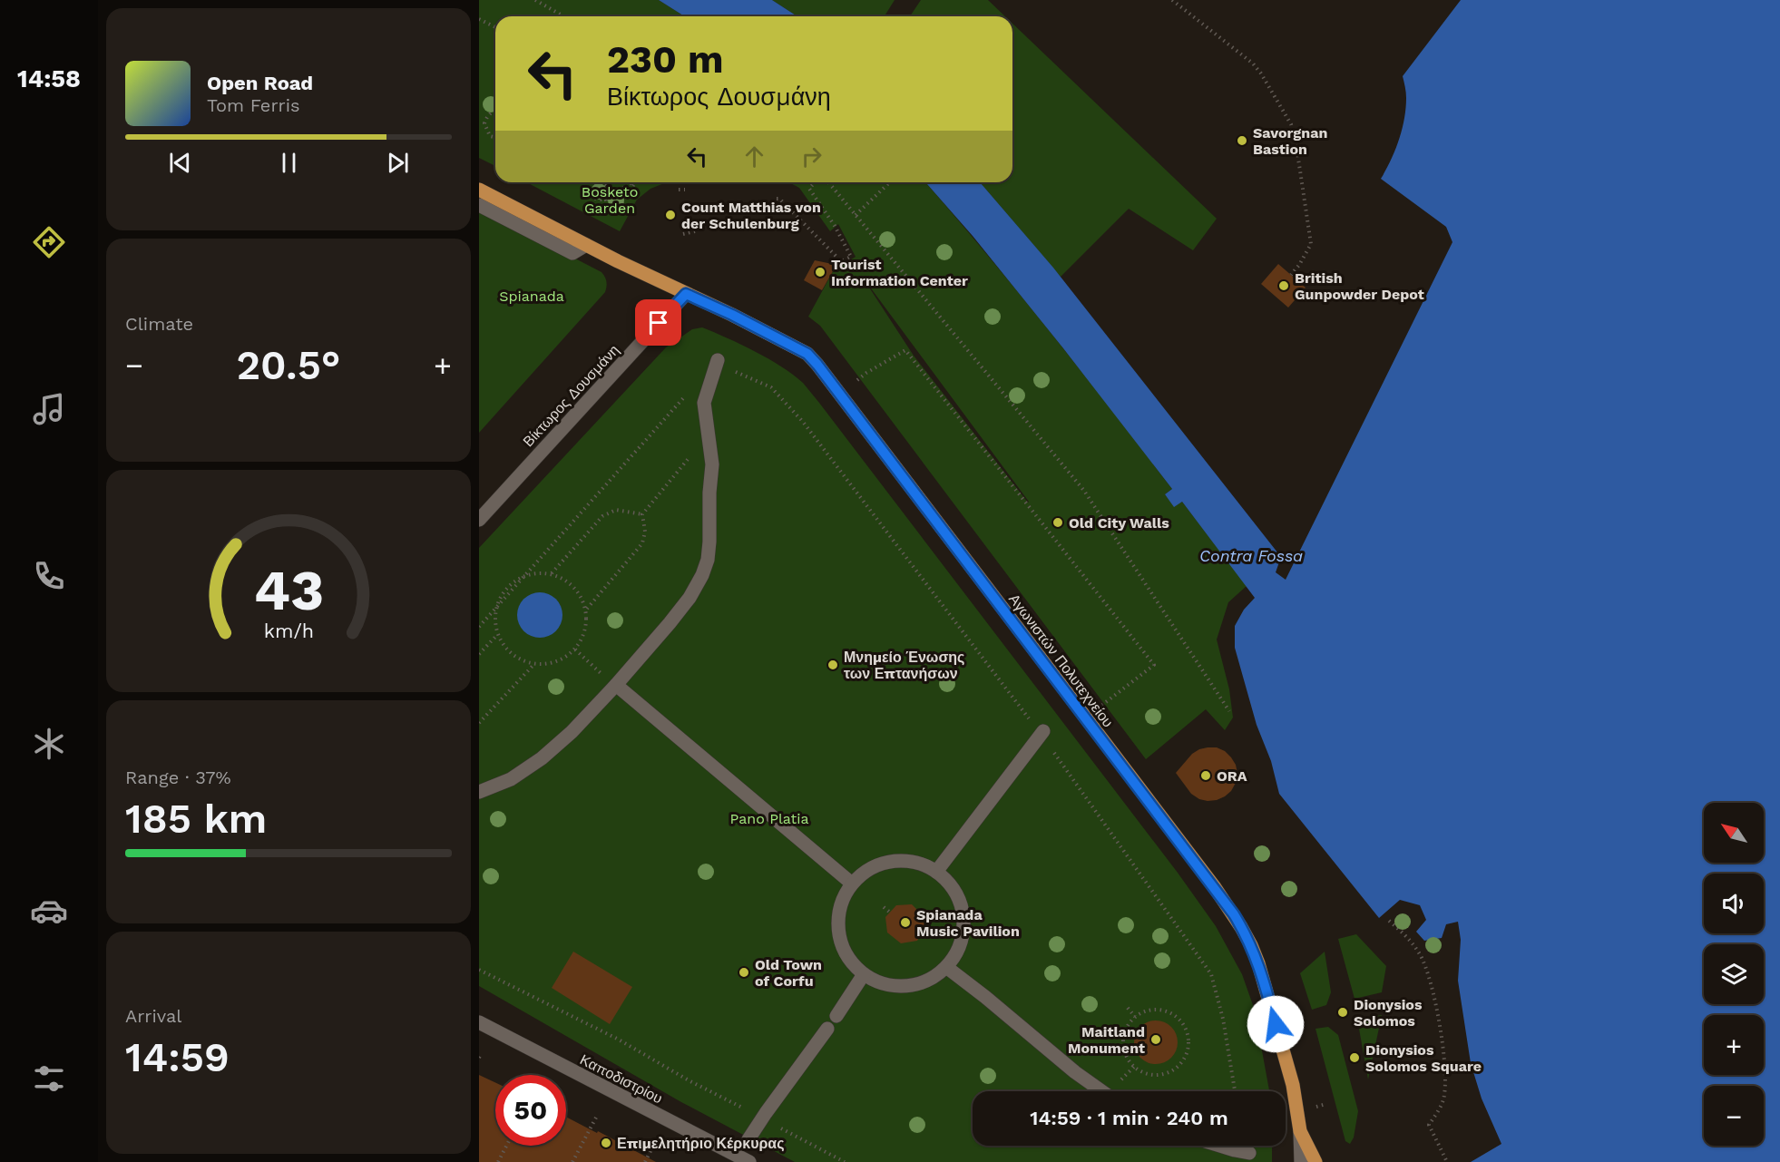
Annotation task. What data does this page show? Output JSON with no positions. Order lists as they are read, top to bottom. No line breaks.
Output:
{"streets":{"main road":["Αγωνιστών Πολυτεχνείου"],"street":["Βίκτωρος Δουσμάνη","Καποδιστρίου"]},"crossings":[["Βίκτωρος Δουσμάνη","Αγωνιστών Πολυτεχνείου"]],"water":["Contra Fossa"],"parks":["Bosketo Garden","Spianada","Pano Platia"],"places":["Savorgnan Bastion","Count Matthias von der Schulenburg","Tourist Information Center","British Gunpowder Depot","Old City Walls","Μνημείο Ένωσης των Επτανήσων","ORA","Spianada Music Pavilion","Old Town of Corfu","Dionysios Solomos","Maitland Monument","Dionysios Solomos Square","Επιμελητήριο Κέρκυρας"],"north":"top left","page":{"tabs":"14:58","turn":["230 m","Βίκτωρος Δουσμάνη"],"song":["Open Road","Tom Ferris"],"tile":["Climate",["Range · 37%","185 km"],["Arrival","14:59"]],"heat":["−","20.5°","+"],"map_buttons":["+","−"],"limit":"50","trip":"14:59 · 1 min · 240 m","gauge":["43","km/h"]}}
